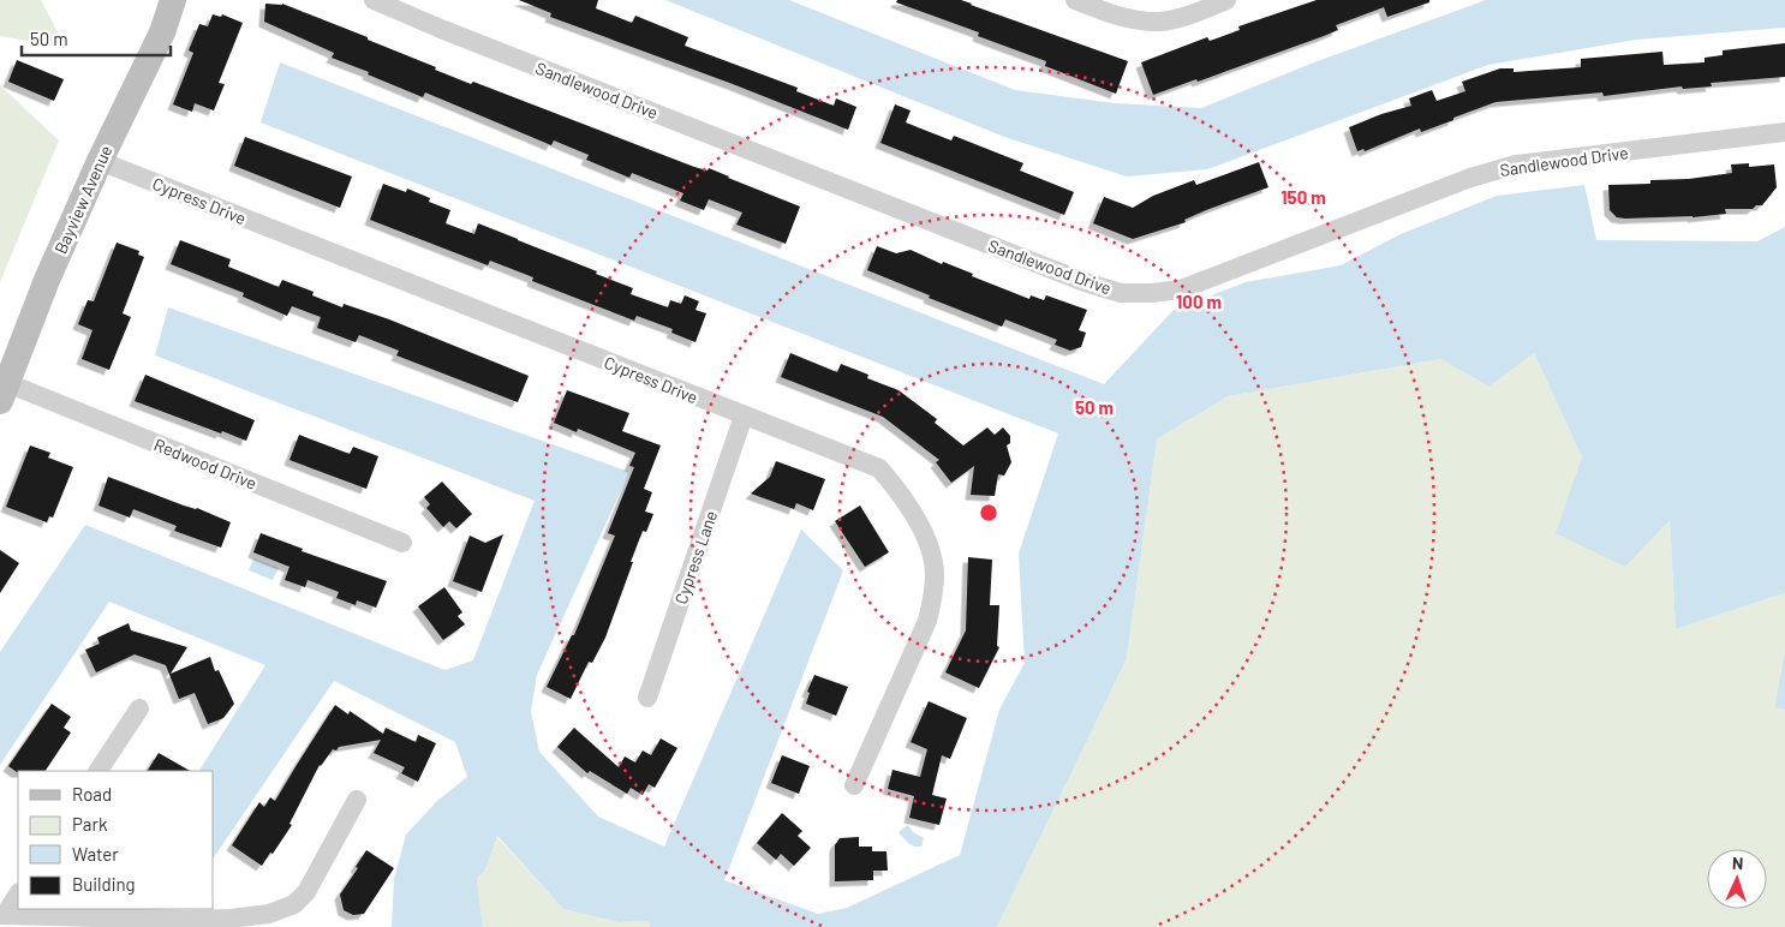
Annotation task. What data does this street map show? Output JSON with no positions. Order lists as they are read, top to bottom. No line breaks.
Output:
{"streets":{"main road":["Bayview Avenue"],"street":["Sandlewood Drive","Cypress Drive","Redwood Drive","Cypress Lane"]},"crossings":[["Bayview Avenue","Cypress Drive"],["Bayview Avenue","Redwood Drive"],["Cypress Drive","Cypress Lane"]],"legend":["Road","Park","Water","Building"],"scale_bar":"50 m","north":"top","rings":["150 m","100 m","50 m"]}
